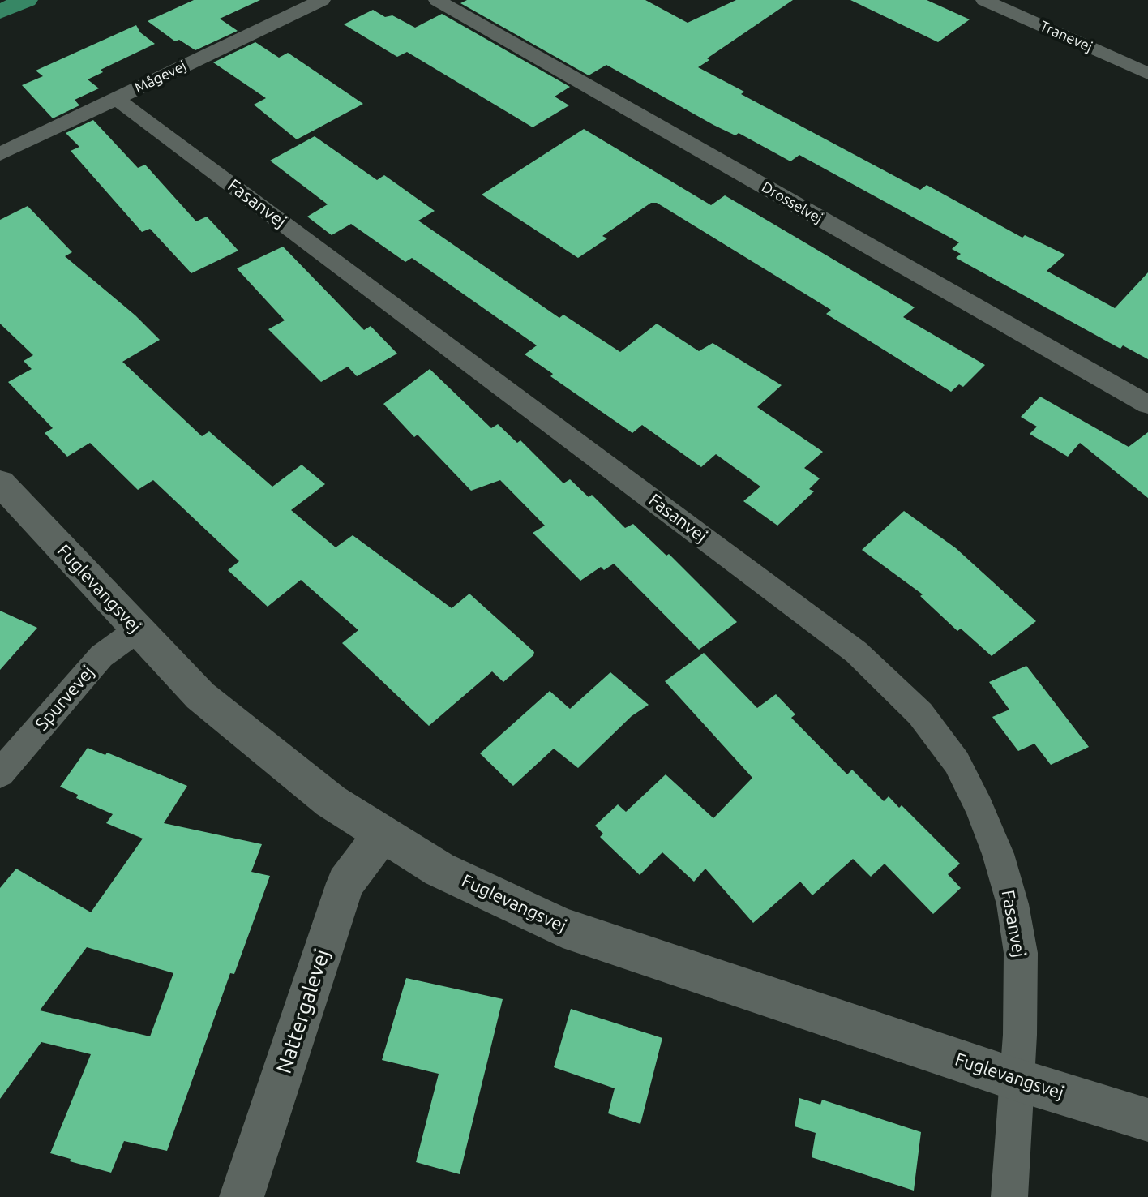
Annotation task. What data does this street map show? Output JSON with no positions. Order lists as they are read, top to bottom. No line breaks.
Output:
{"streets":{"street":["Tranevej","Mågevej","Drosselvej","Fasanvej","Fuglevangsvej","Spurvevej","Nattergalevej"]},"crossings":[["Mågevej","Fasanvej"],["Fasanvej","Fuglevangsvej"],["Fuglevangsvej","Spurvevej"],["Fuglevangsvej","Nattergalevej"]]}
